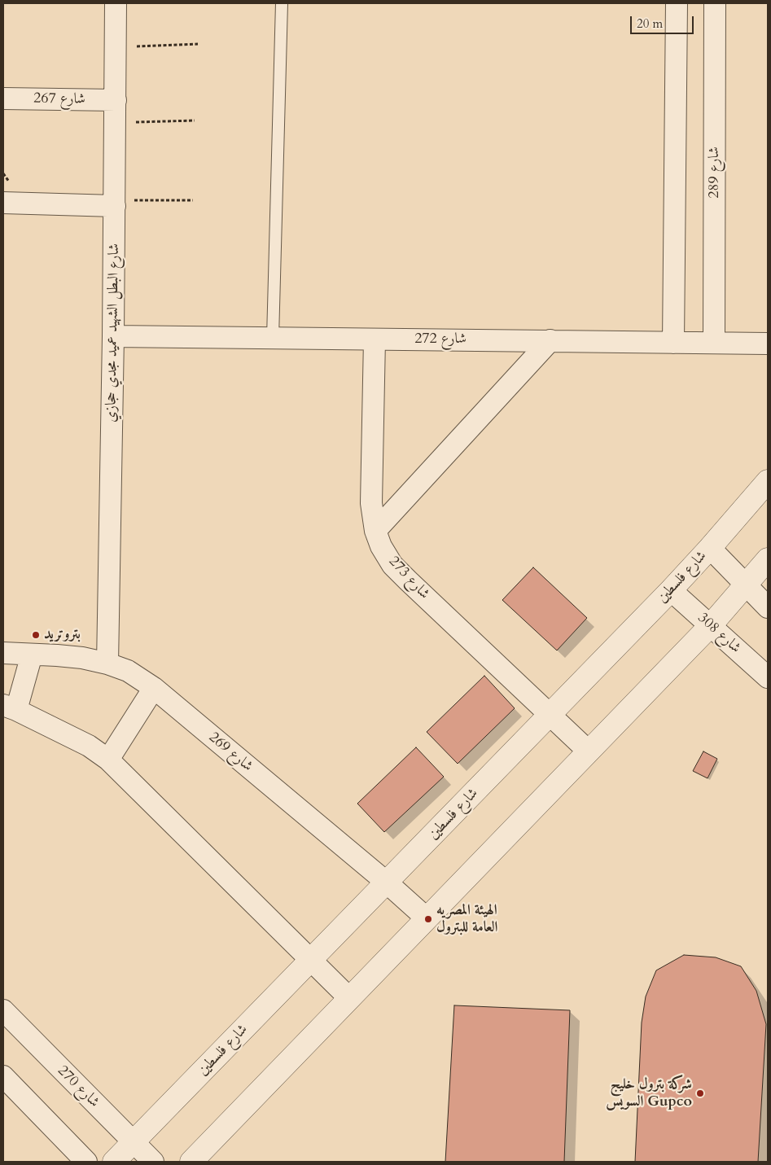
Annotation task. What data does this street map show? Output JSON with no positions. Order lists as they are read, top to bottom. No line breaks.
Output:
{"streets":{"street":["شارع 267","شارع 289","شارع البطل الشهيد عميد مجدي حجازي","شارع 272","شارع فلسطين","شارع 273","شارع 308","شارع 269","شارع 270"]},"crossings":[["شارع 267","شارع البطل الشهيد عميد مجدي حجازي"],["شارع 289","شارع 272"],["شارع البطل الشهيد عميد مجدي حجازي","شارع 272"],["شارع البطل الشهيد عميد مجدي حجازي","شارع 269"],["شارع 272","شارع 273"],["شارع فلسطين","شارع 273"],["شارع فلسطين","شارع 308"],["شارع فلسطين","شارع 269"],["شارع فلسطين","شارع 270"]],"places":["بتروتريد","الهيئة المصريه العامة للبترول","شركة بترول خليج السويس Gupco"],"scale_bar":"20 m"}
